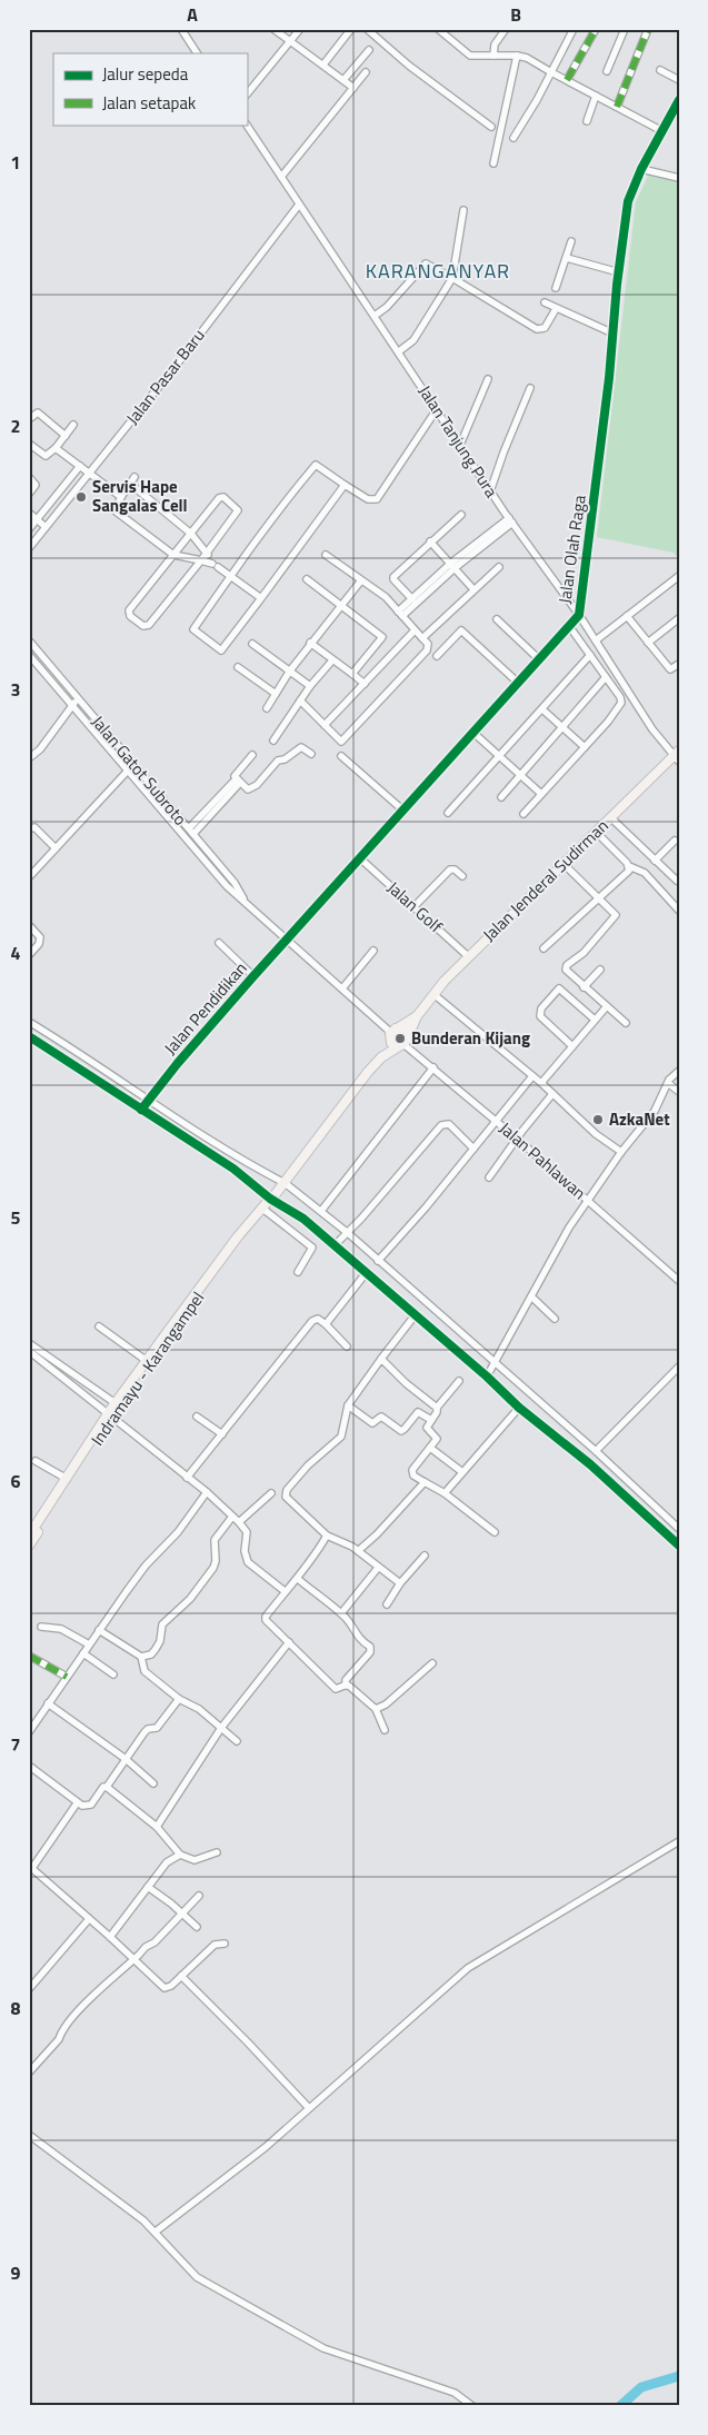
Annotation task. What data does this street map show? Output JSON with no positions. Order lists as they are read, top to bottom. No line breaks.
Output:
{"streets":{"main road":["Jalan Jenderal Sudirman","Indramayu - Karangampel"],"street":["Jalan Pasar Baru","Jalan Tanjung Pura","Jalan Olah Raga","Jalan Gatot Subroto","Jalan Golf","Jalan Pendidikan","Jalan Pahlawan"]},"crossings":[["Jalan Pasar Baru","Jalan Tanjung Pura"],["Jalan Tanjung Pura","Jalan Olah Raga"],["Jalan Tanjung Pura","Jalan Jenderal Sudirman"],["Jalan Olah Raga","Jalan Gatot Subroto"],["Jalan Olah Raga","Jalan Golf"],["Jalan Olah Raga","Jalan Pendidikan"],["Jalan Gatot Subroto","Jalan Pendidikan"],["Jalan Jenderal Sudirman","Jalan Golf"]],"districts":["KARANGANYAR"],"places":["Servis Hape Sangalas Cell","Bunderan Kijang","AzkaNet"],"legend":["Jalur sepeda","Jalan setapak"],"grid":{"columns":["A","B"],"rows":["1","2","3","4","5","6","7","8","9"]}}
